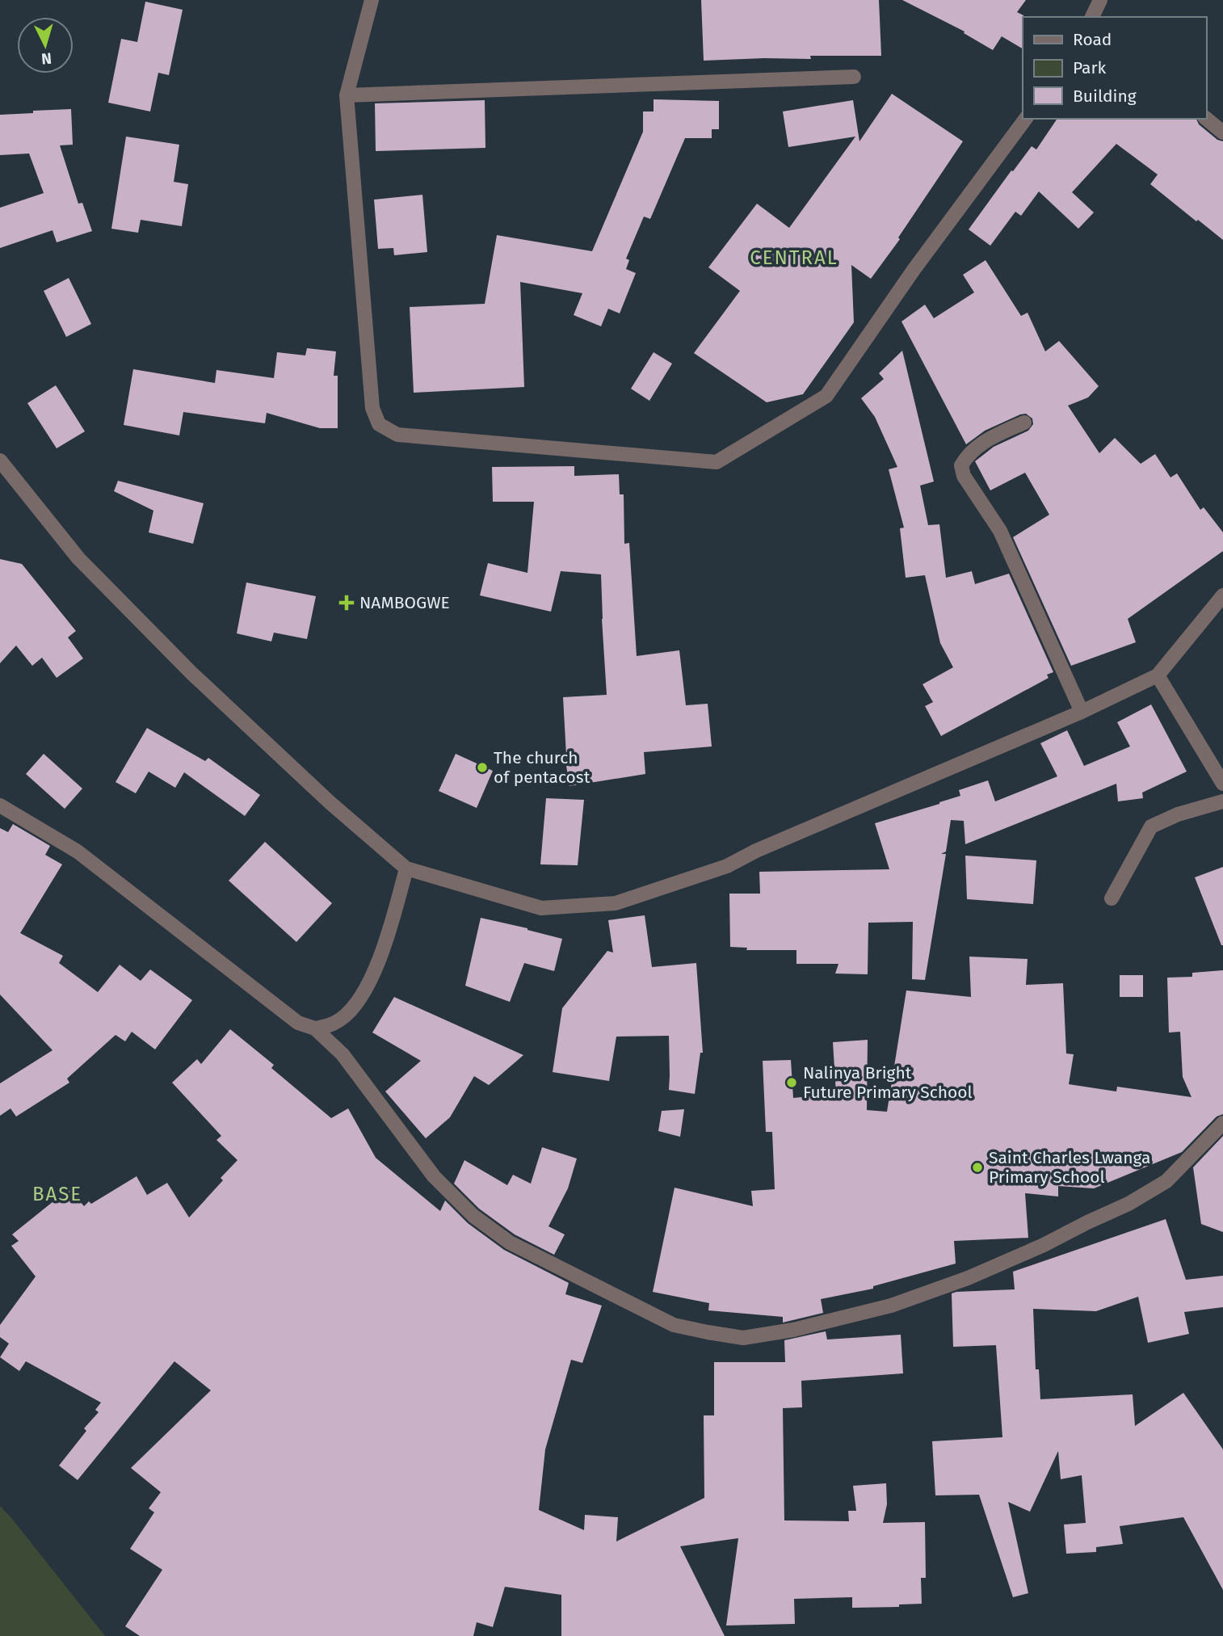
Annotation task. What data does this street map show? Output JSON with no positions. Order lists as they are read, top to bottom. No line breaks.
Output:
{"districts":["CENTRAL","BASE"],"places":{"health":["NAMBOGWE"],"other":["The church of pentacost","Nalinya Bright Future Primary School","Saint Charles Lwanga Primary School"]},"legend":["Road","Park","Building"],"north":"bottom"}
